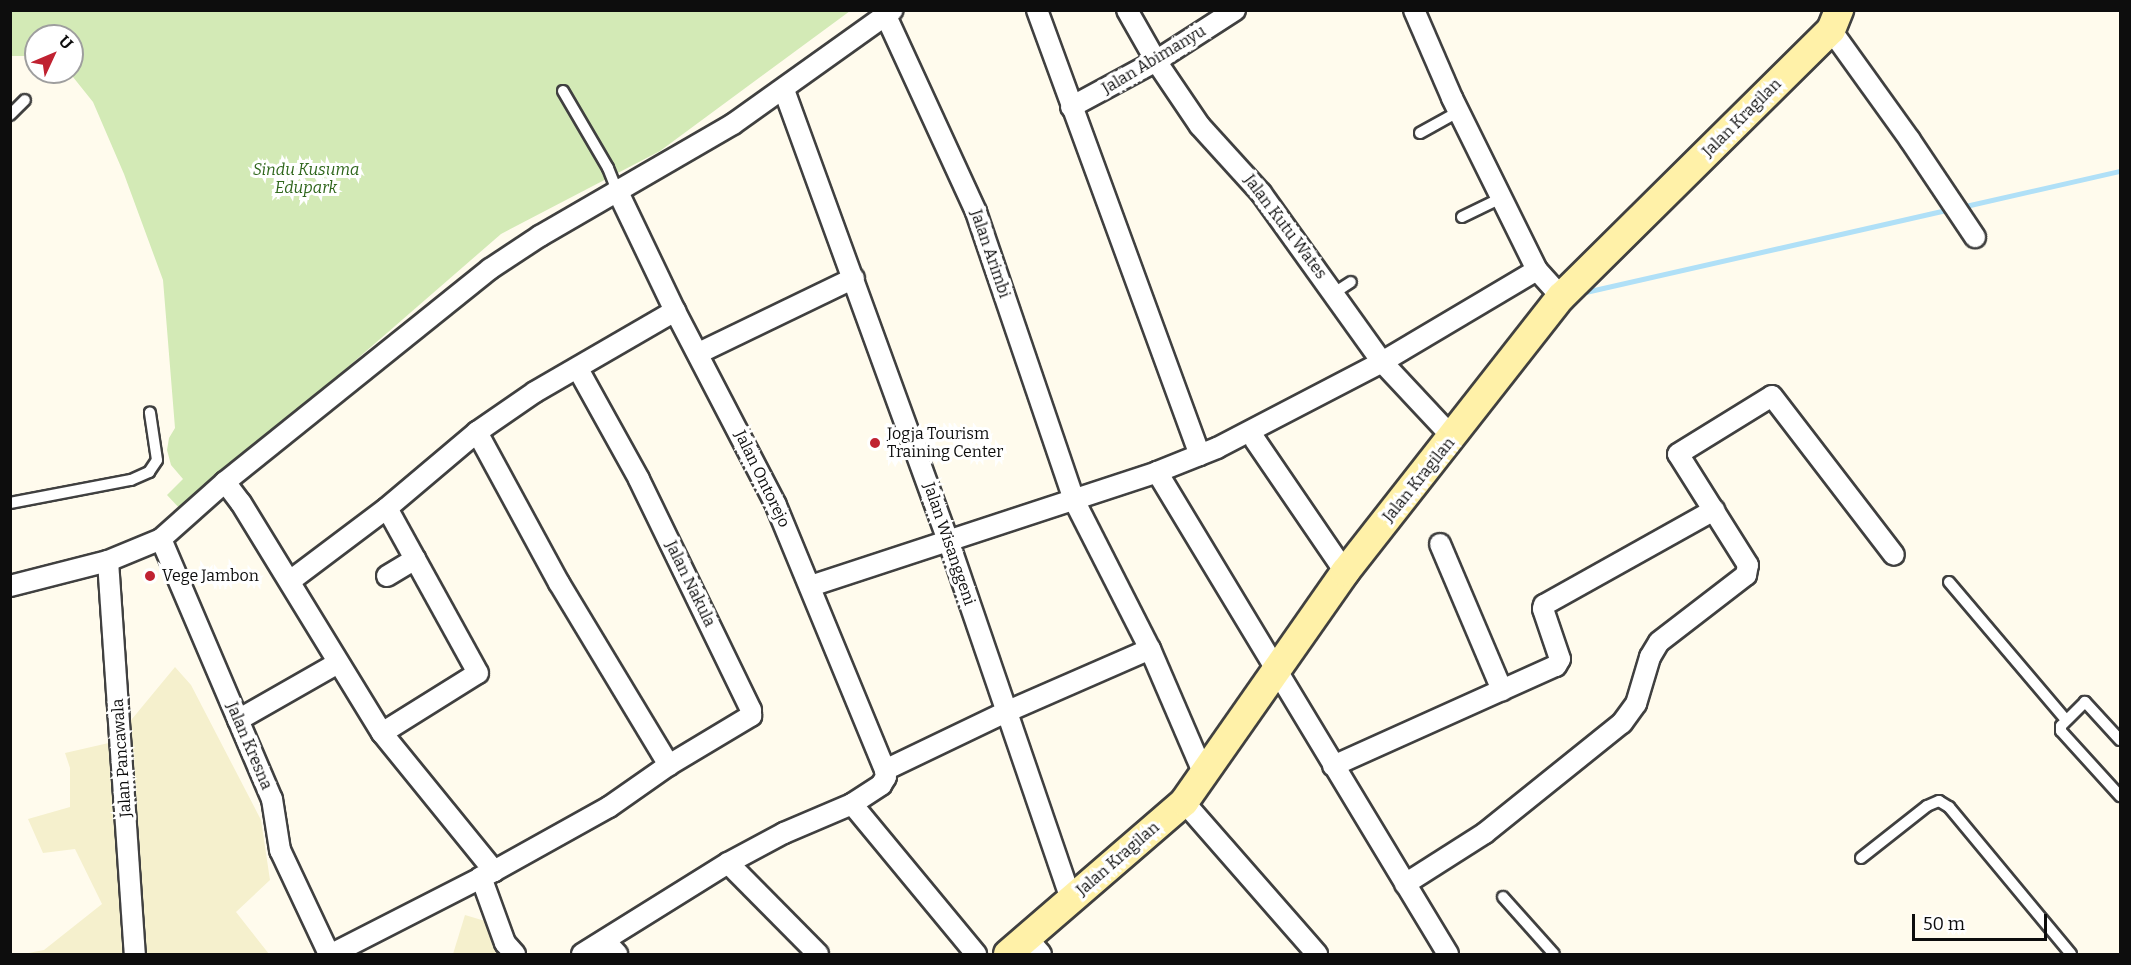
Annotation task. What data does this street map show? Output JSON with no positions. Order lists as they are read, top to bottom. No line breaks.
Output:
{"streets":{"street":["Jalan Abimanyu","Jalan Kragilan","Jalan Kutu Wates","Jalan Arimbi","Jalan Ontorejo","Jalan Wisanggeni","Jalan Nakula","Jalan Kresna","Jalan Pancawala"]},"crossings":[["Jalan Abimanyu","Jalan Kutu Wates"],["Jalan Kragilan","Jalan Kutu Wates"],["Jalan Kragilan","Jalan Arimbi"],["Jalan Kragilan","Jalan Wisanggeni"]],"parks":["Sindu Kusuma Edupark"],"places":["Jogja Tourism Training Center","Vege Jambon"],"scale_bar":"50 m","north":"top right"}
